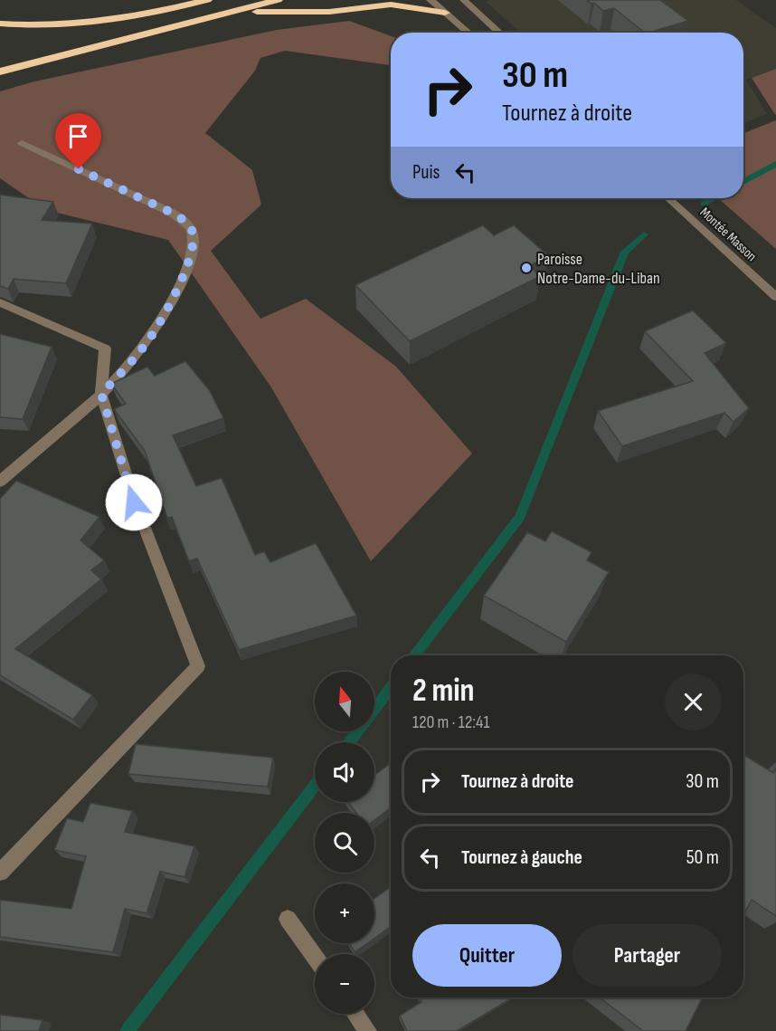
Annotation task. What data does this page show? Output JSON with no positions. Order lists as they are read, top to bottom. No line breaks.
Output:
{"streets":{"street":["Montée Masson"]},"places":["Paroisse Notre-Dame-du-Liban"],"north":"top","page":{"turn":["30 m","Tournez à droite"],"then":"Puis","heading":["2 min","120 m · 12:41"],"map_buttons":["+","−"],"list":[{"name":"Tournez à droite","value":"30 m"},{"name":"Tournez à gauche","value":"50 m"}],"buttons":["Quitter","Partager"]}}
